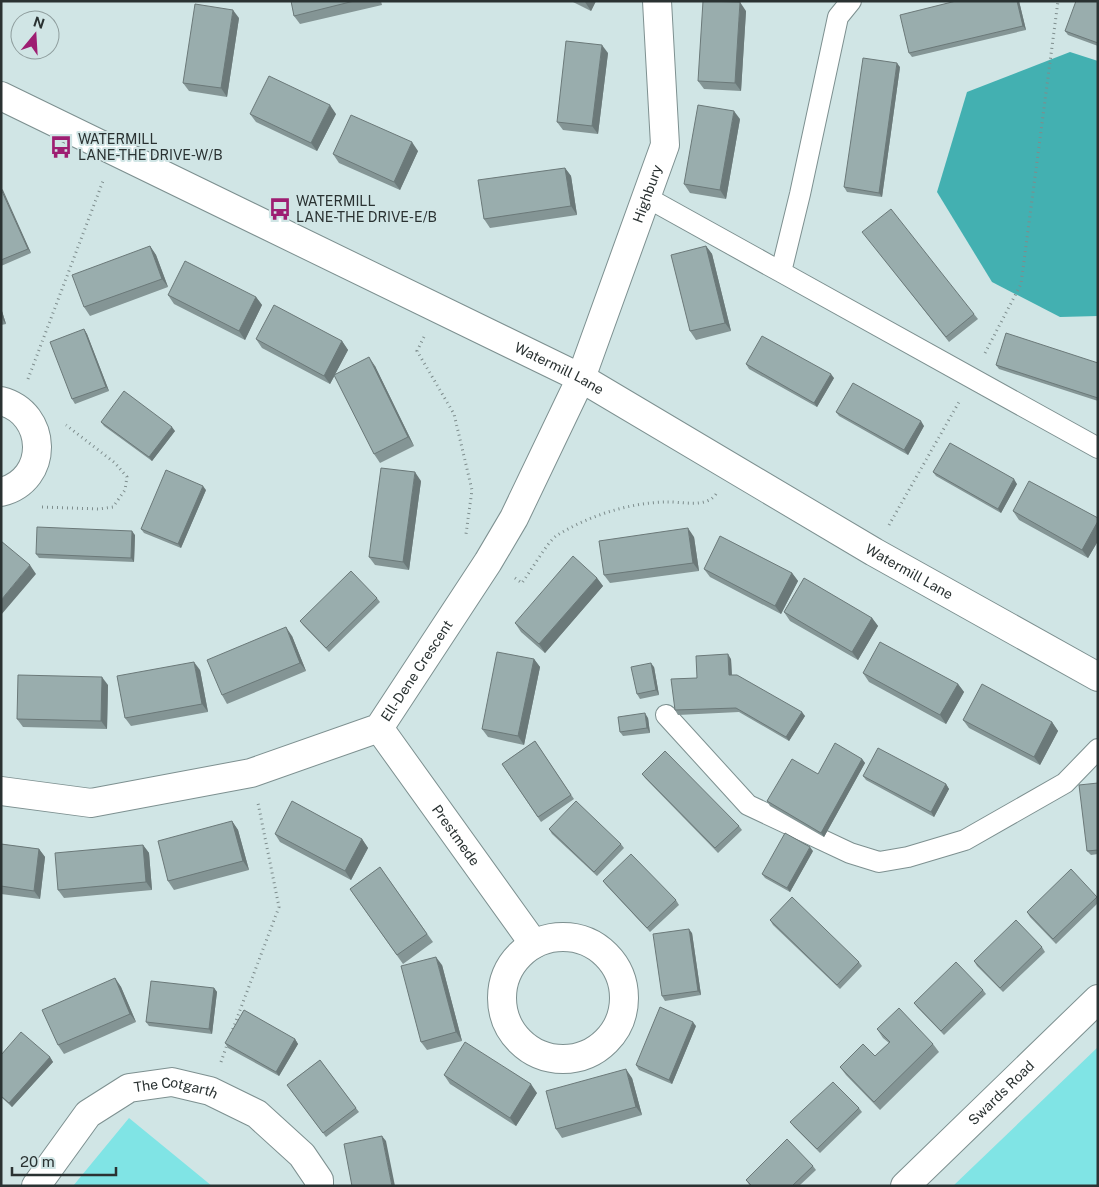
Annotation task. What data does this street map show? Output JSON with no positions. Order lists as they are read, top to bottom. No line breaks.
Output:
{"streets":{"street":["Highbury","Watermill Lane","Ell-Dene Crescent","Prestmede","The Cotgarth","Swards Road"]},"crossings":[["Highbury","Watermill Lane"],["Highbury","Ell-Dene Crescent"],["Watermill Lane","Ell-Dene Crescent"],["Ell-Dene Crescent","Prestmede"]],"places":{"bus stop":["WATERMILL LANE-THE DRIVE-W/B","WATERMILL LANE-THE DRIVE-E/B"]},"scale_bar":"20 m","north":"top"}
